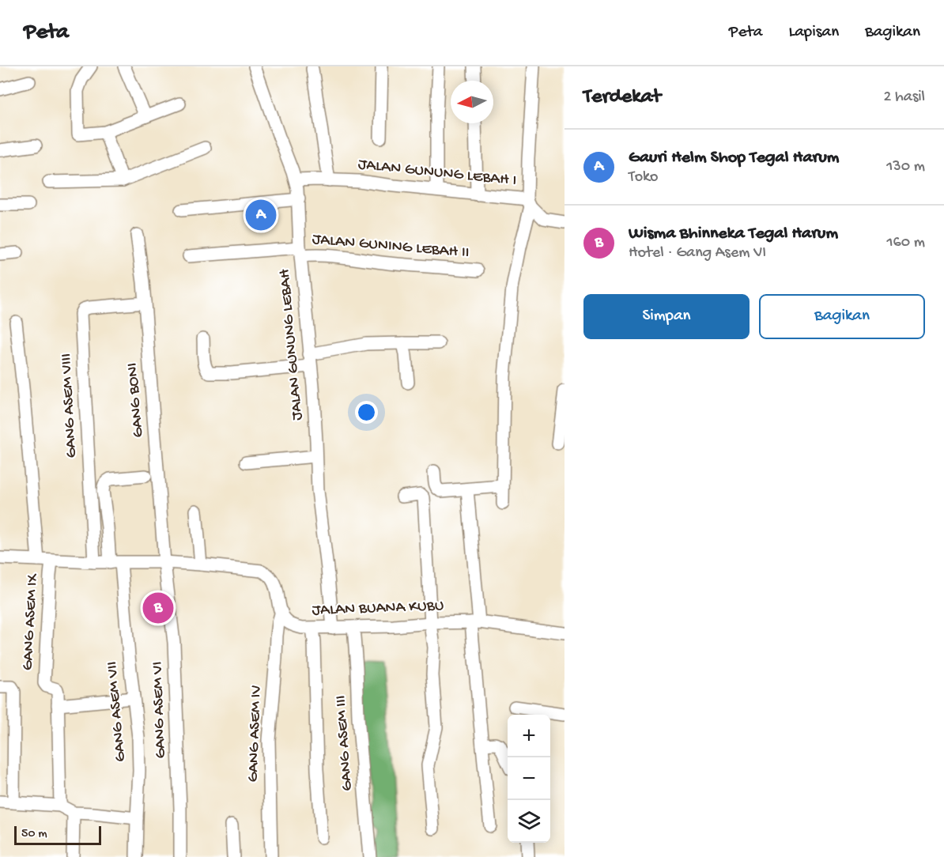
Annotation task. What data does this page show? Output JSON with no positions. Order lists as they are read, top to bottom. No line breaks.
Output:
{"streets":{"street":["JALAN GUNUNG LEBAH I","JALAN GUNING LEBAH II","JALAN GUNUNG LEBAH","GANG BONI","GANG ASEM VIII","JALAN BUANA KUBU","GANG ASEM IX","GANG ASEM VI","GANG ASEM VII","GANG ASEM IV","GANG ASEM III"]},"crossings":[["JALAN GUNUNG LEBAH I","JALAN GUNUNG LEBAH"],["JALAN GUNING LEBAH II","JALAN GUNUNG LEBAH"],["JALAN GUNUNG LEBAH","JALAN BUANA KUBU"],["GANG BONI","GANG ASEM VIII"],["GANG BONI","GANG ASEM VI"],["JALAN BUANA KUBU","GANG ASEM IV"],["JALAN BUANA KUBU","GANG ASEM III"]],"scale_bar":"50 m","north":"left","page":{"header":"Peta","nav":["Peta","Lapisan","Bagikan"],"heading":["Terdekat","2 hasil"],"list":[{"mark":"A","name":"Gauri Helm Shop Tegal Harum","note":"Toko","value":"130 m"},{"mark":"B","name":"Wisma Bhinneka Tegal Harum","note":"Hotel · Gang Asem VI","value":"160 m"}],"pins":["A","B"],"buttons":["Simpan","Bagikan"],"map_buttons":["+","−"],"scale":"50 m"}}
